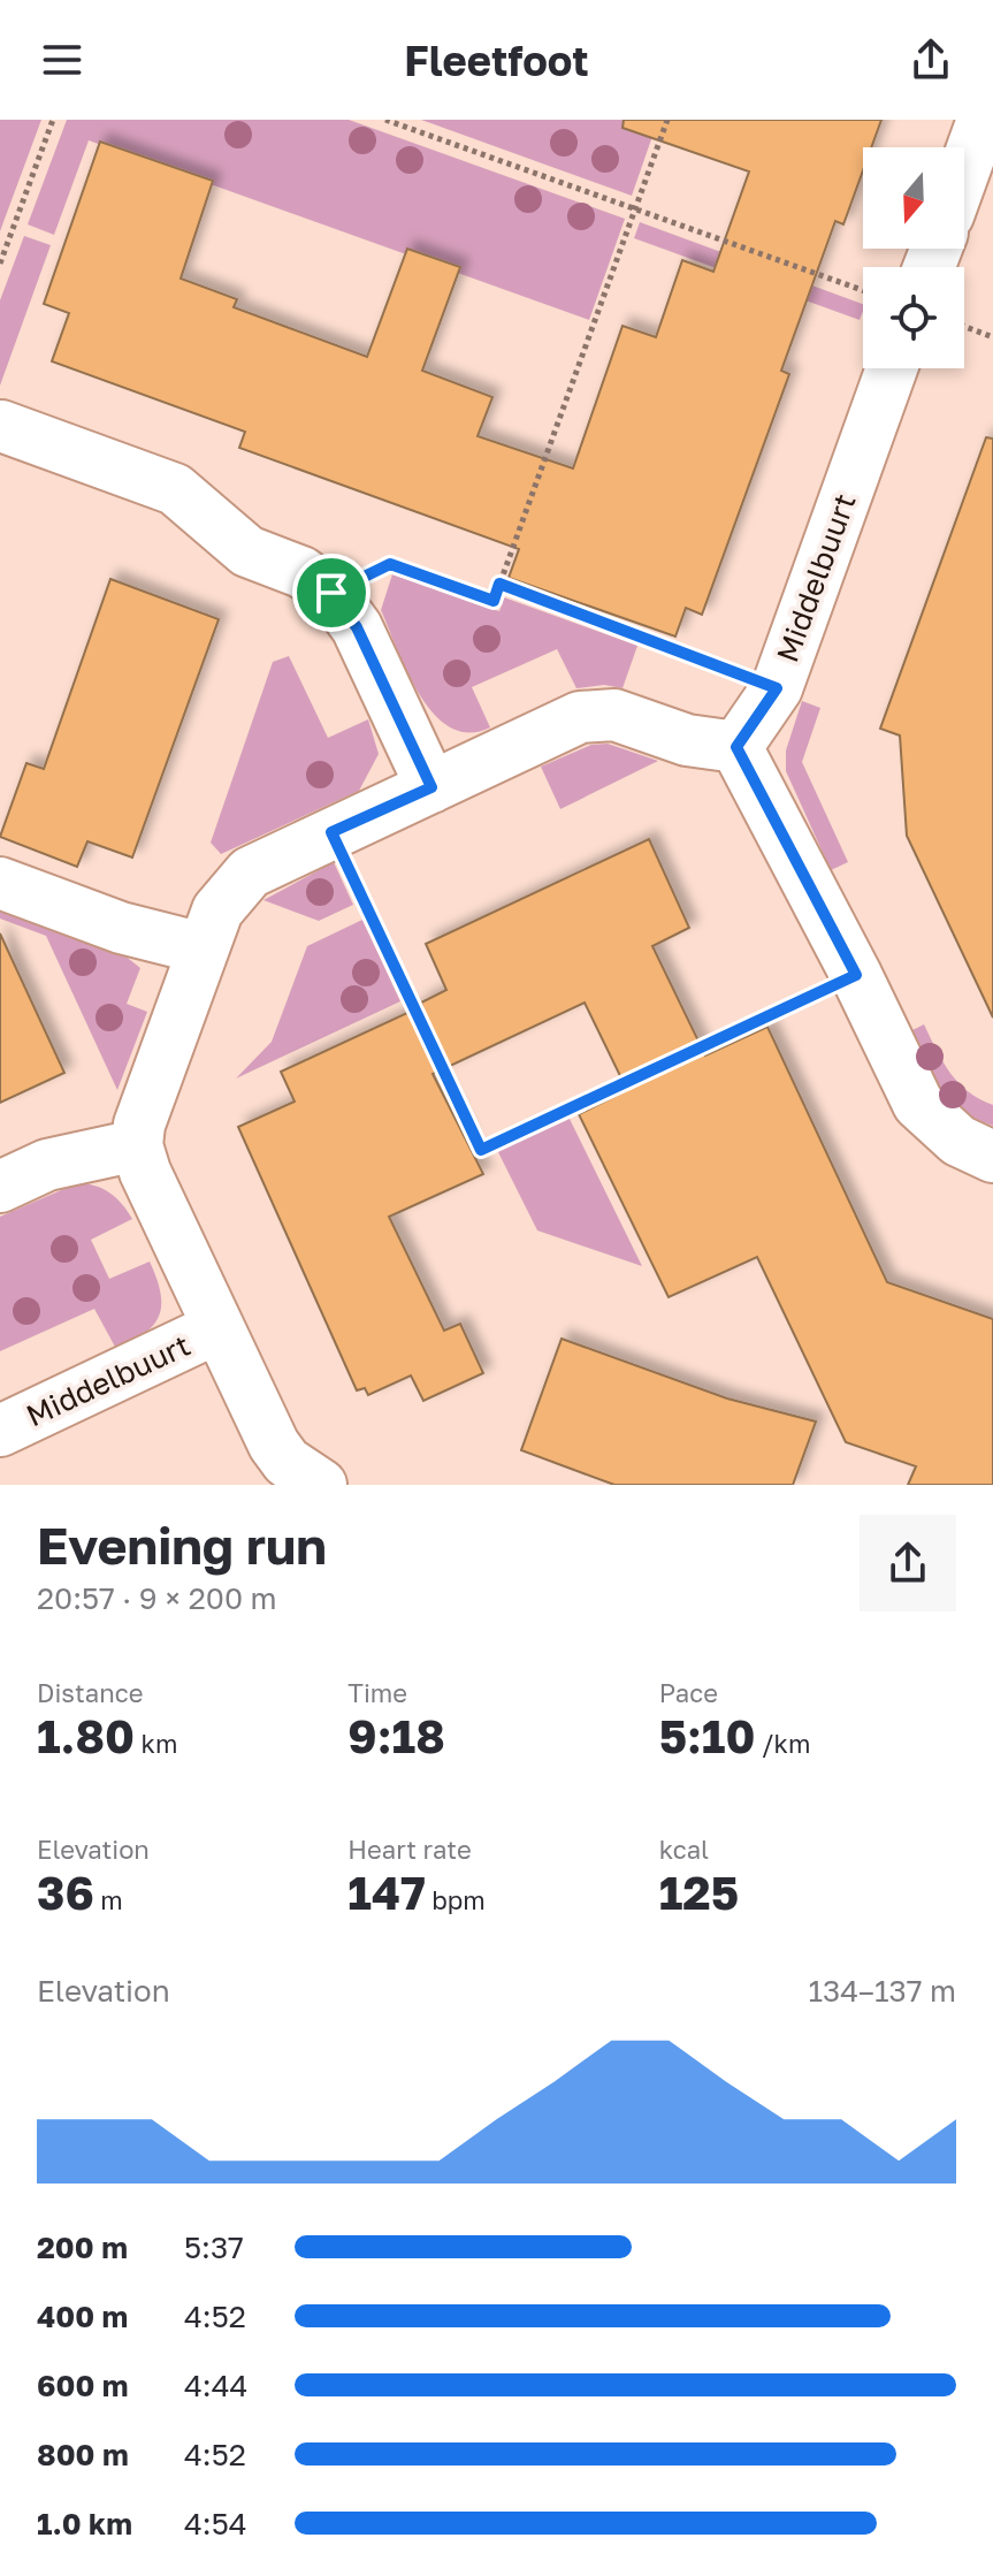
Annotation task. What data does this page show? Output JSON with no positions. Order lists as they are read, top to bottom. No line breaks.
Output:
{"streets":{"street":["Middelbuurt"]},"north":"bottom","page":{"header":"Fleetfoot","heading":["Evening run","20:57 · 9 × 200 m"],"stats":[["Distance","1.80 km"],["Time","9:18"],["Pace","5:10 /km"],["Elevation","36 m"],["Heart rate","147 bpm"],["kcal","125"]],"chart":["Elevation","134–137 m"],"list":[{"name":"200 m","note":"5:37"},{"name":"400 m","note":"4:52"},{"name":"600 m","note":"4:44"},{"name":"800 m","note":"4:52"},{"name":"1.0 km","note":"4:54"}]}}
